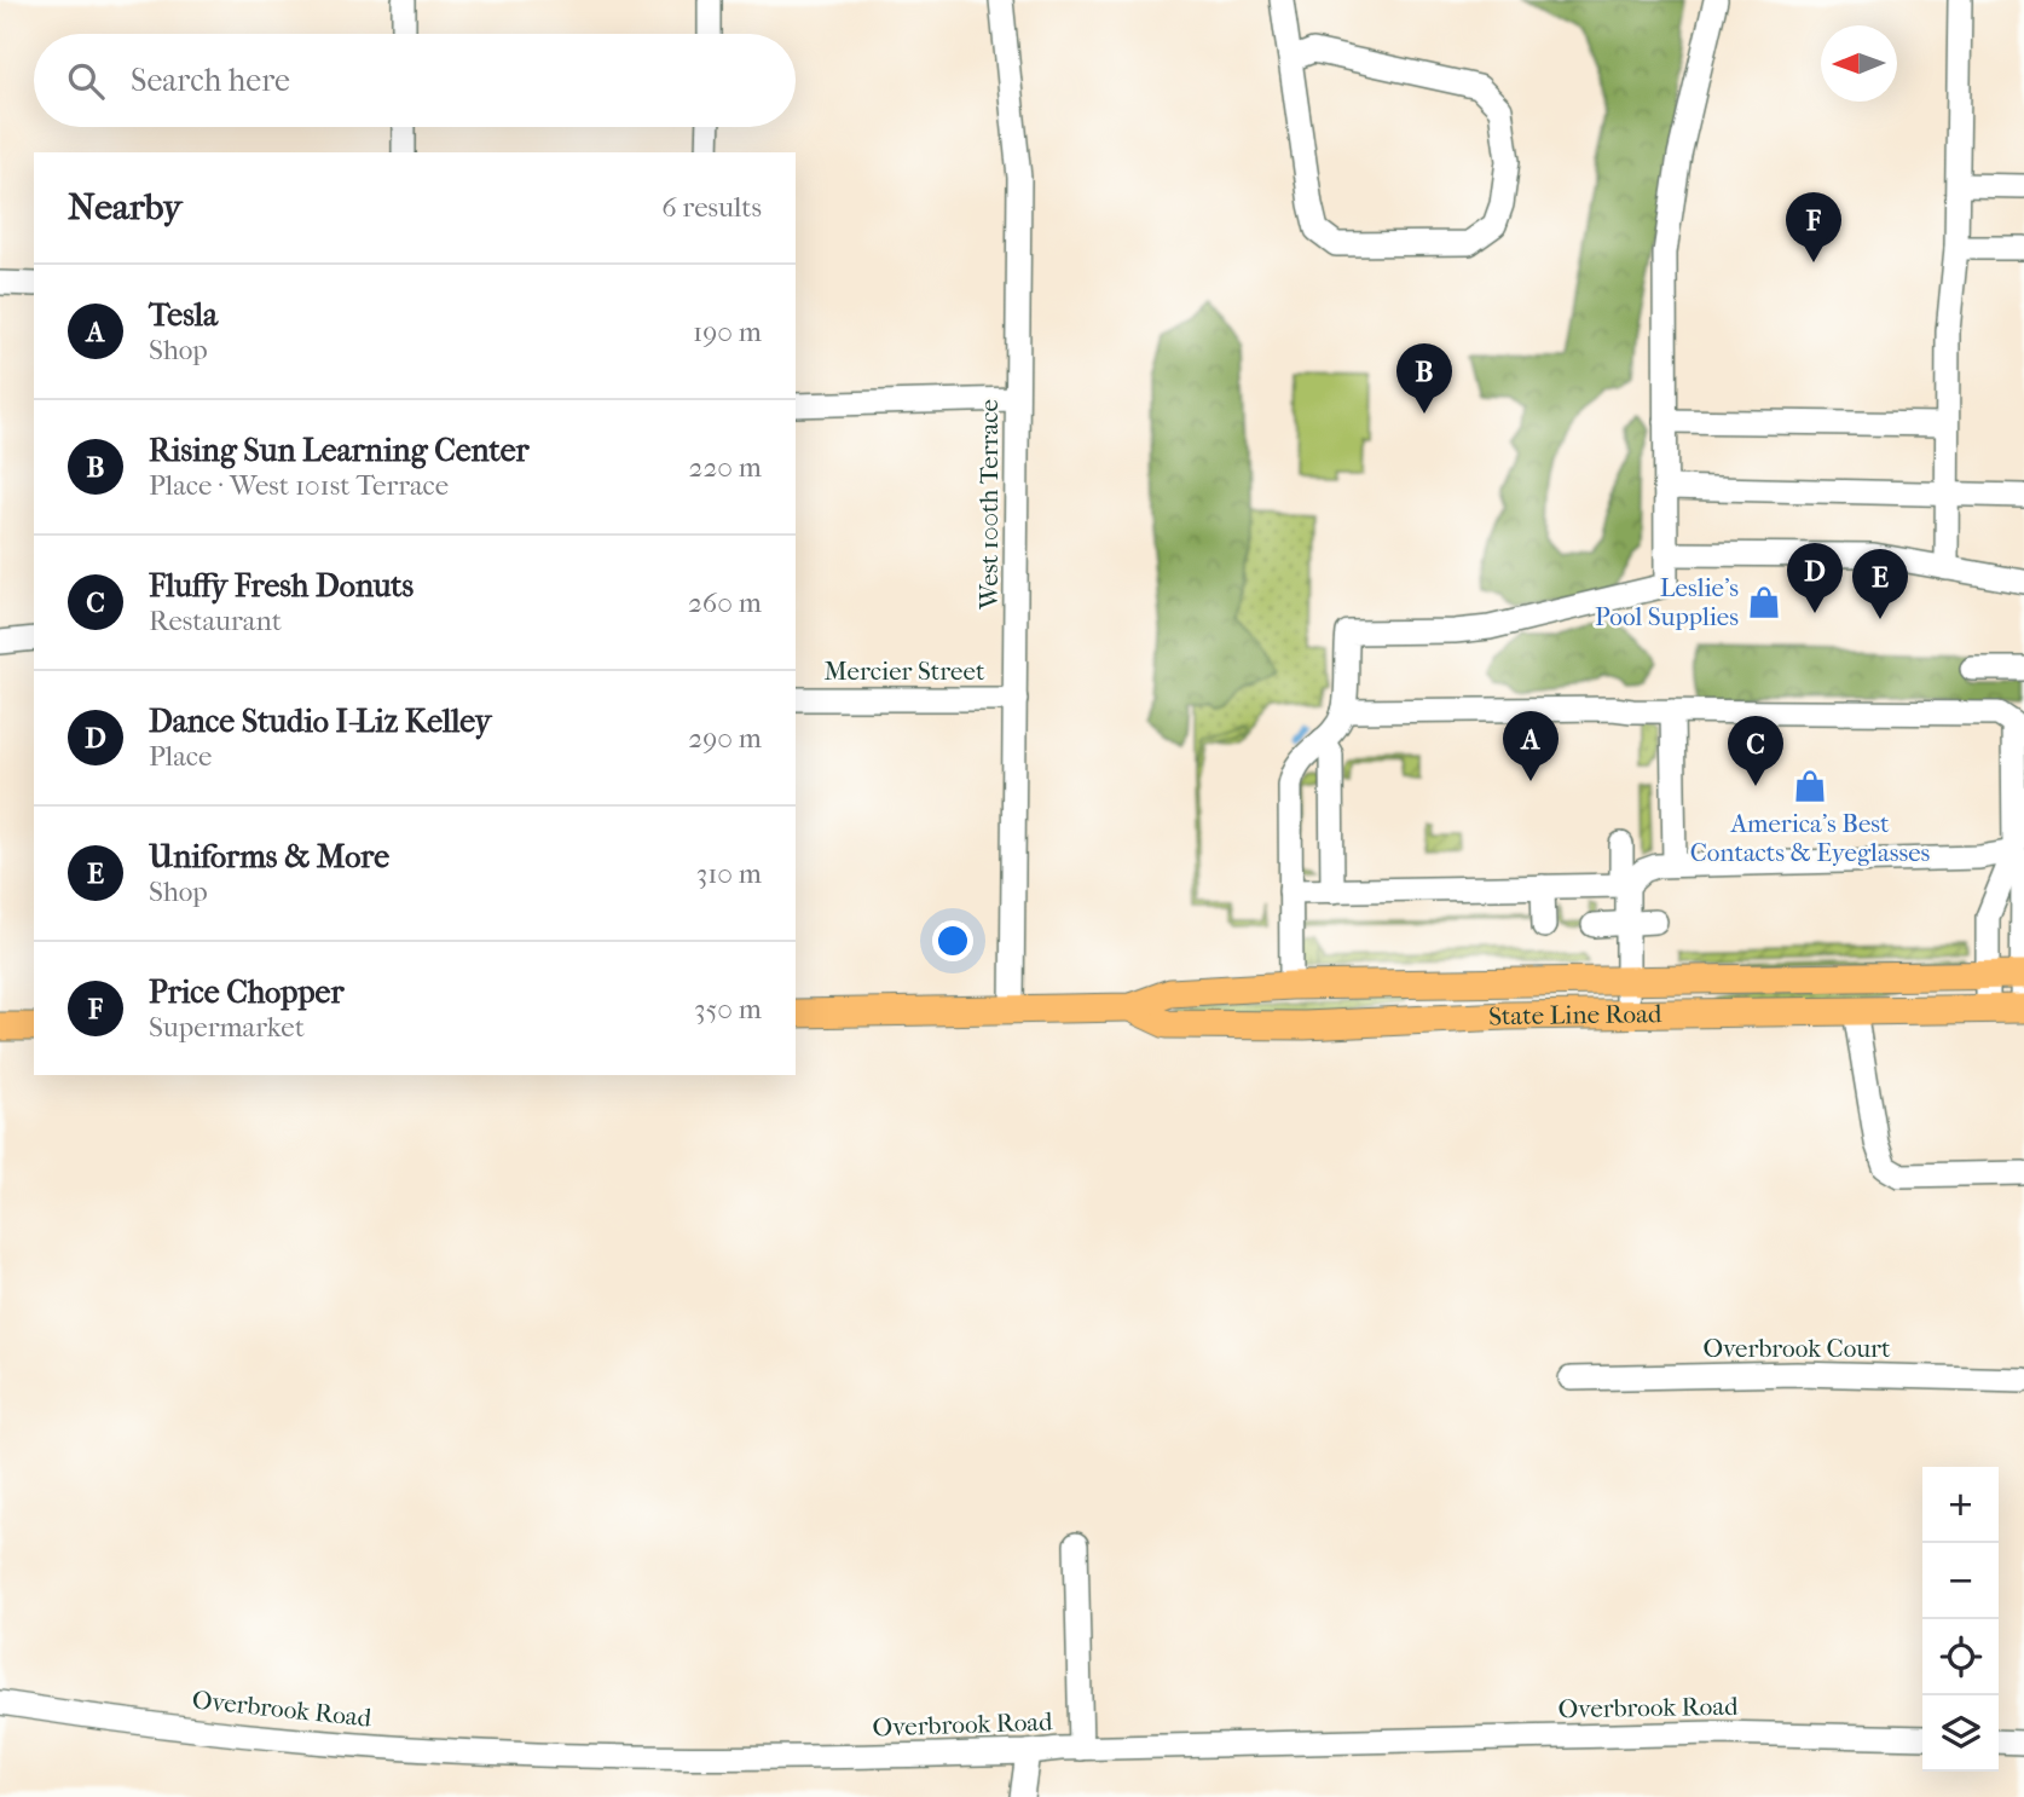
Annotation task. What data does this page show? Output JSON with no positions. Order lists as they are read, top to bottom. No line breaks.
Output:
{"streets":{"main road":["State Line Road"],"street":["West 100th Terrace","Mercier Street","Overbrook Court","Overbrook Road"]},"crossings":[["West 100th Terrace","Mercier Street"],["West 100th Terrace","State Line Road"]],"places":{"shop":["Leslie's Pool Supplies","America's Best Contacts & Eyeglasses"]},"north":"left","page":{"search":"Search here","heading":["Nearby","6 results"],"pins":["F","B","D","E","A","C"],"list":[{"mark":"A","name":"Tesla","note":"Shop","value":"190 m"},{"mark":"B","name":"Rising Sun Learning Center","note":"Place · West 101st Terrace","value":"220 m"},{"mark":"C","name":"Fluffy Fresh Donuts","note":"Restaurant","value":"260 m"},{"mark":"D","name":"Dance Studio I-Liz Kelley","note":"Place","value":"290 m"},{"mark":"E","name":"Uniforms & More","note":"Shop","value":"310 m"},{"mark":"F","name":"Price Chopper","note":"Supermarket","value":"350 m"}],"map_buttons":["+","−"]}}
